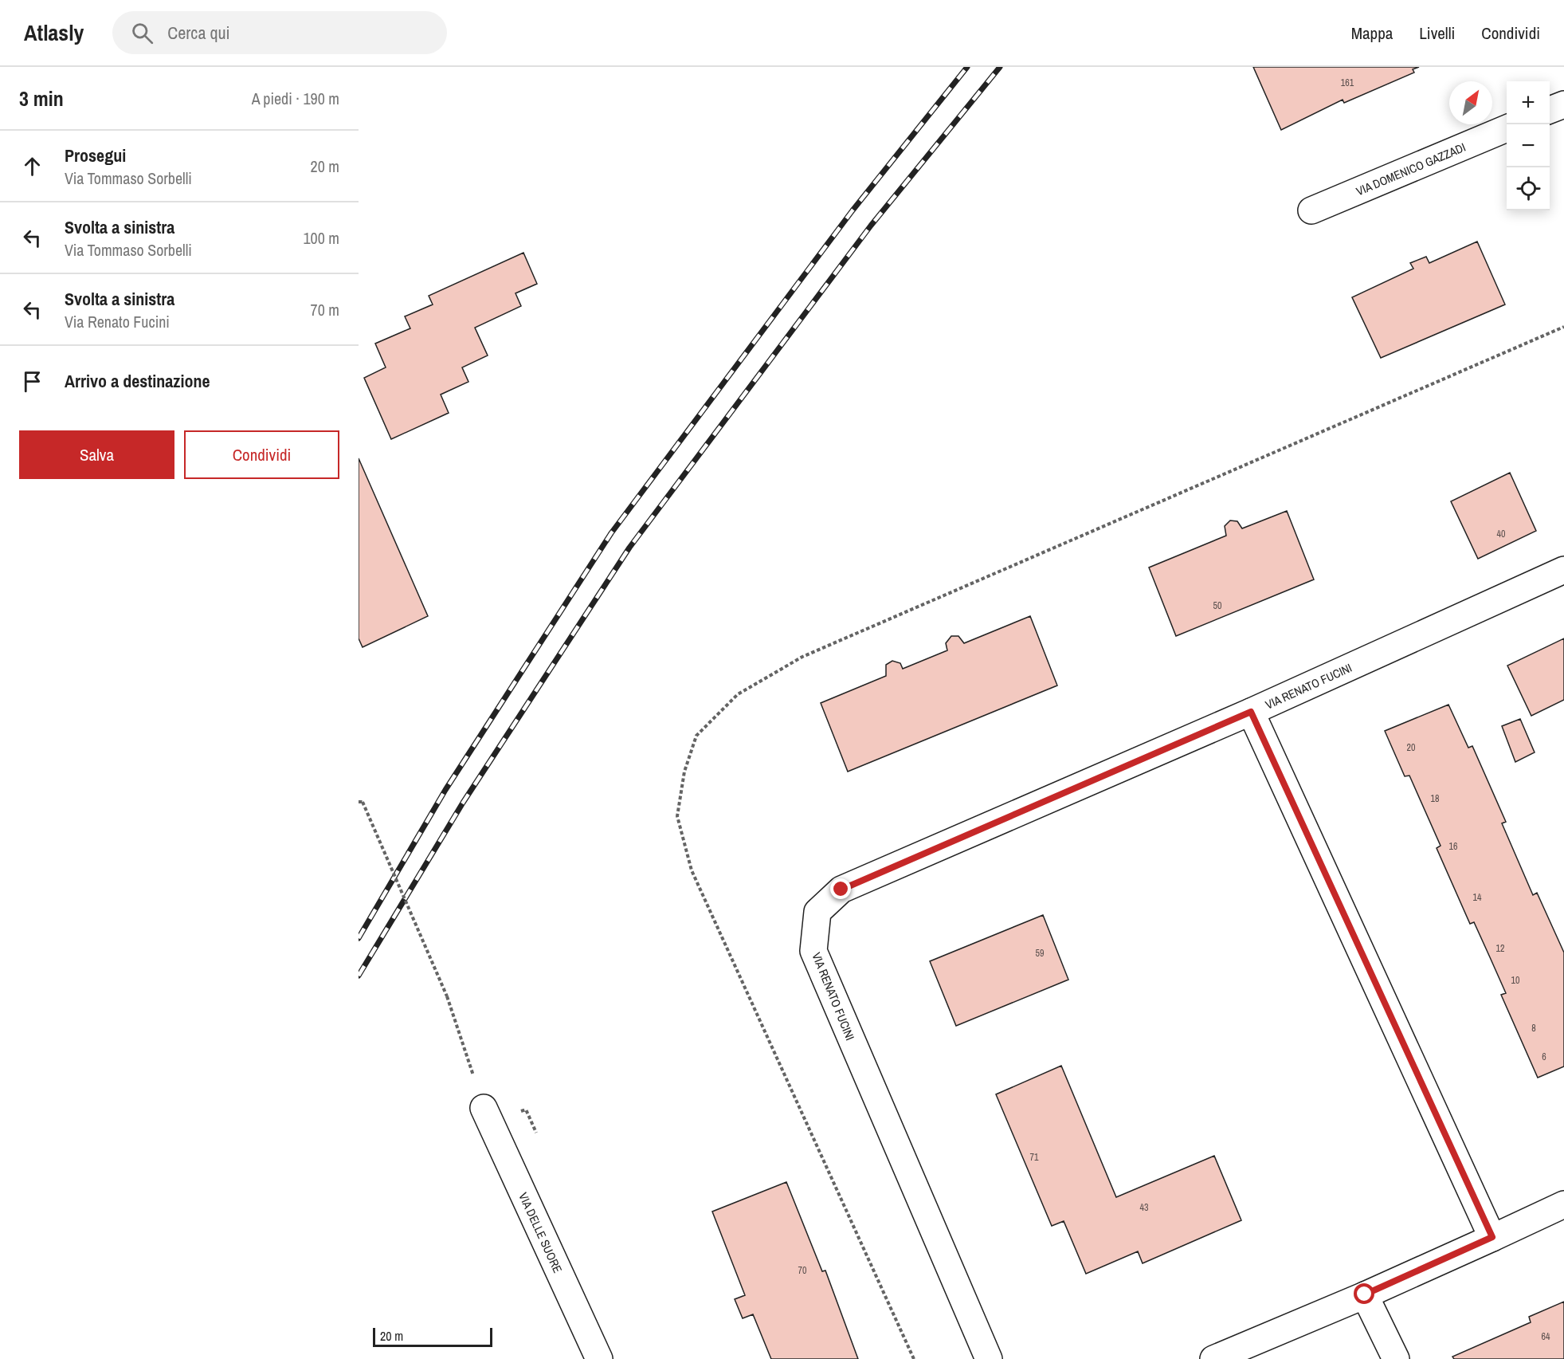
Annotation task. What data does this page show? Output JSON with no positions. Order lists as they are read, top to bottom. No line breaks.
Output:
{"streets":{"street":["VIA DOMENICO GAZZADI","VIA RENATO FUCINI","VIA DELLE SUORE"]},"house_numbers":["161","40","50","20","18","16","14","12","59","10","8","6","71","43","70","64"],"scale_bar":"20 m","north":"top right","page":{"header":"Atlasly","search":"Cerca qui","nav":["Mappa","Livelli","Condividi"],"heading":["3 min","A piedi · 190 m"],"map_buttons":["+","−"],"list":[["Prosegui","Via Tommaso Sorbelli","20 m"],["Svolta a sinistra","Via Tommaso Sorbelli","100 m"],["Svolta a sinistra","Via Renato Fucini","70 m"],"Arrivo a destinazione"],"buttons":["Salva","Condividi"],"scale":"20 m"}}
